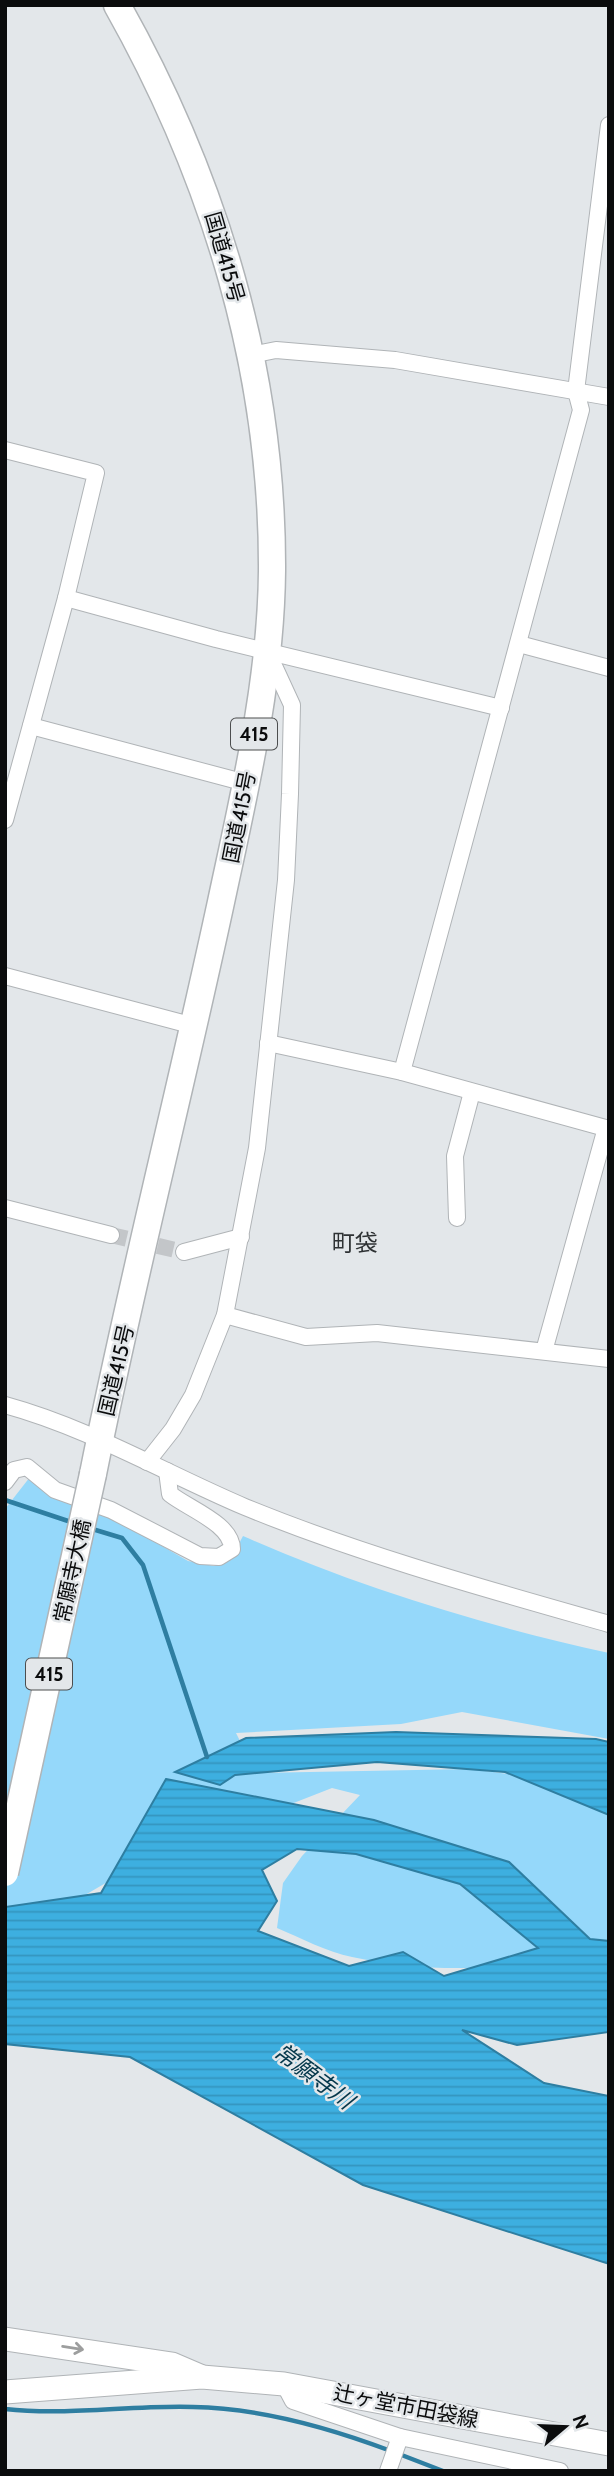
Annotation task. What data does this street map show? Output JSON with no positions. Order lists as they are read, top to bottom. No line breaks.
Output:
{"streets":{"highway":["国道415号","415","常願寺大橋"],"main road":["辻ヶ堂市田袋線"]},"crossings":[["国道415号","常願寺大橋"]],"districts":["町袋"],"water":["常願寺川"],"north":"right"}
